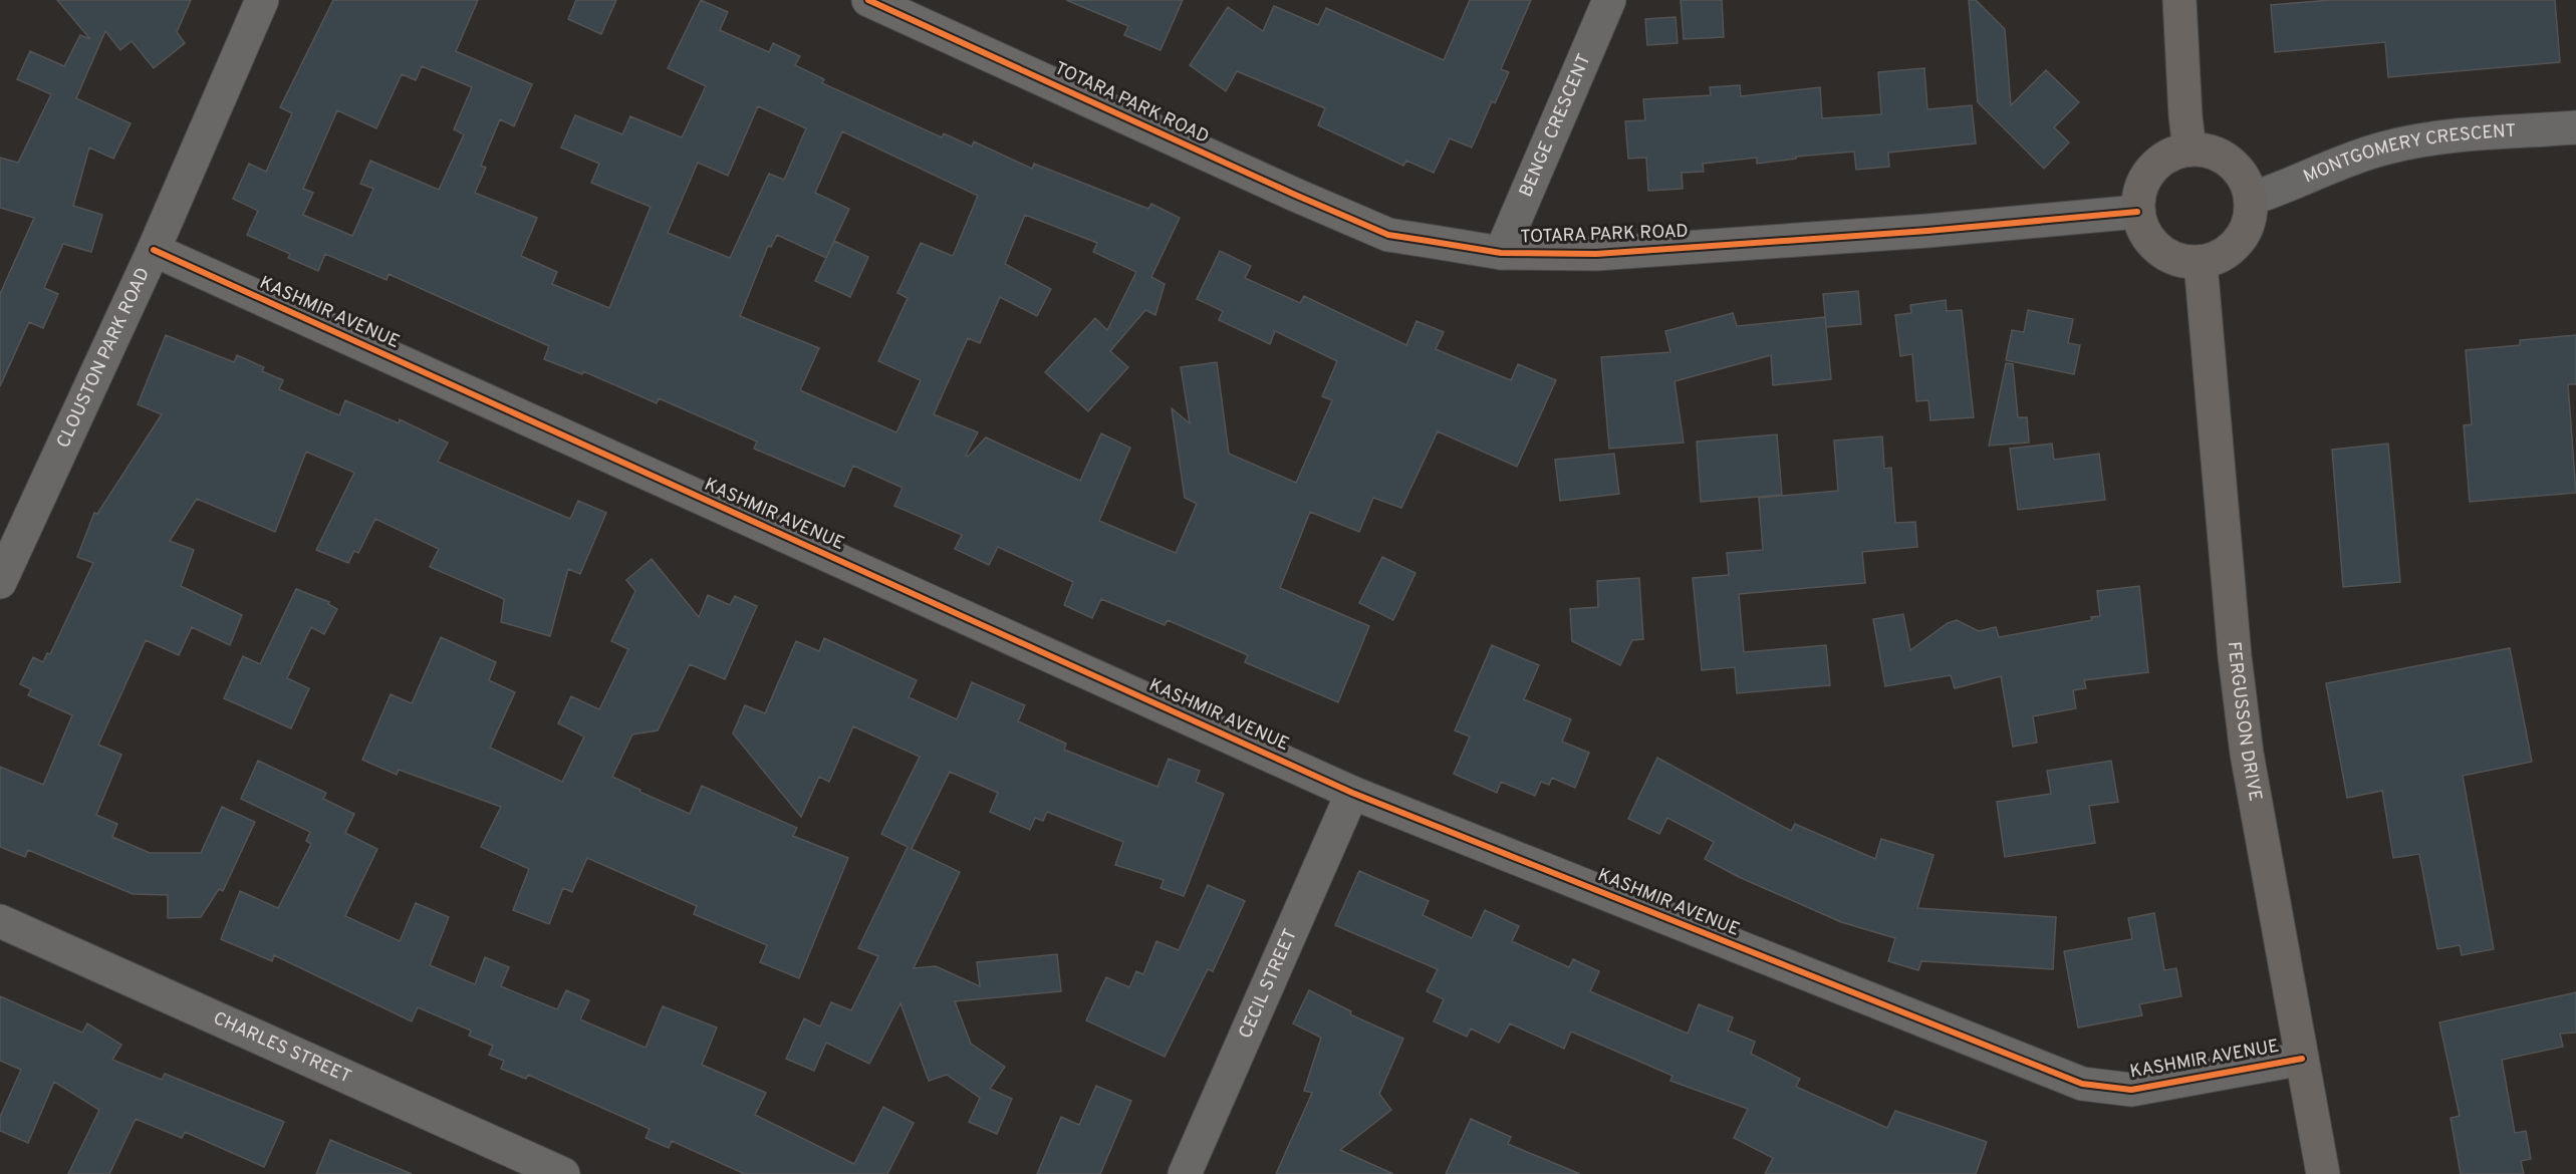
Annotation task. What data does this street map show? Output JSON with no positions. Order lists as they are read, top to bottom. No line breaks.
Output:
{"streets":{"main road":["FERGUSSON DRIVE"],"street":["TOTARA PARK ROAD","BENGE CRESCENT","MONTGOMERY CRESCENT","KASHMIR AVENUE","CLOUSTON PARK ROAD","CECIL STREET","CHARLES STREET"]},"crossings":[["TOTARA PARK ROAD","BENGE CRESCENT"],["TOTARA PARK ROAD","MONTGOMERY CRESCENT"],["TOTARA PARK ROAD","FERGUSSON DRIVE"],["MONTGOMERY CRESCENT","FERGUSSON DRIVE"],["KASHMIR AVENUE","CLOUSTON PARK ROAD"],["KASHMIR AVENUE","FERGUSSON DRIVE"],["KASHMIR AVENUE","CECIL STREET"]]}
